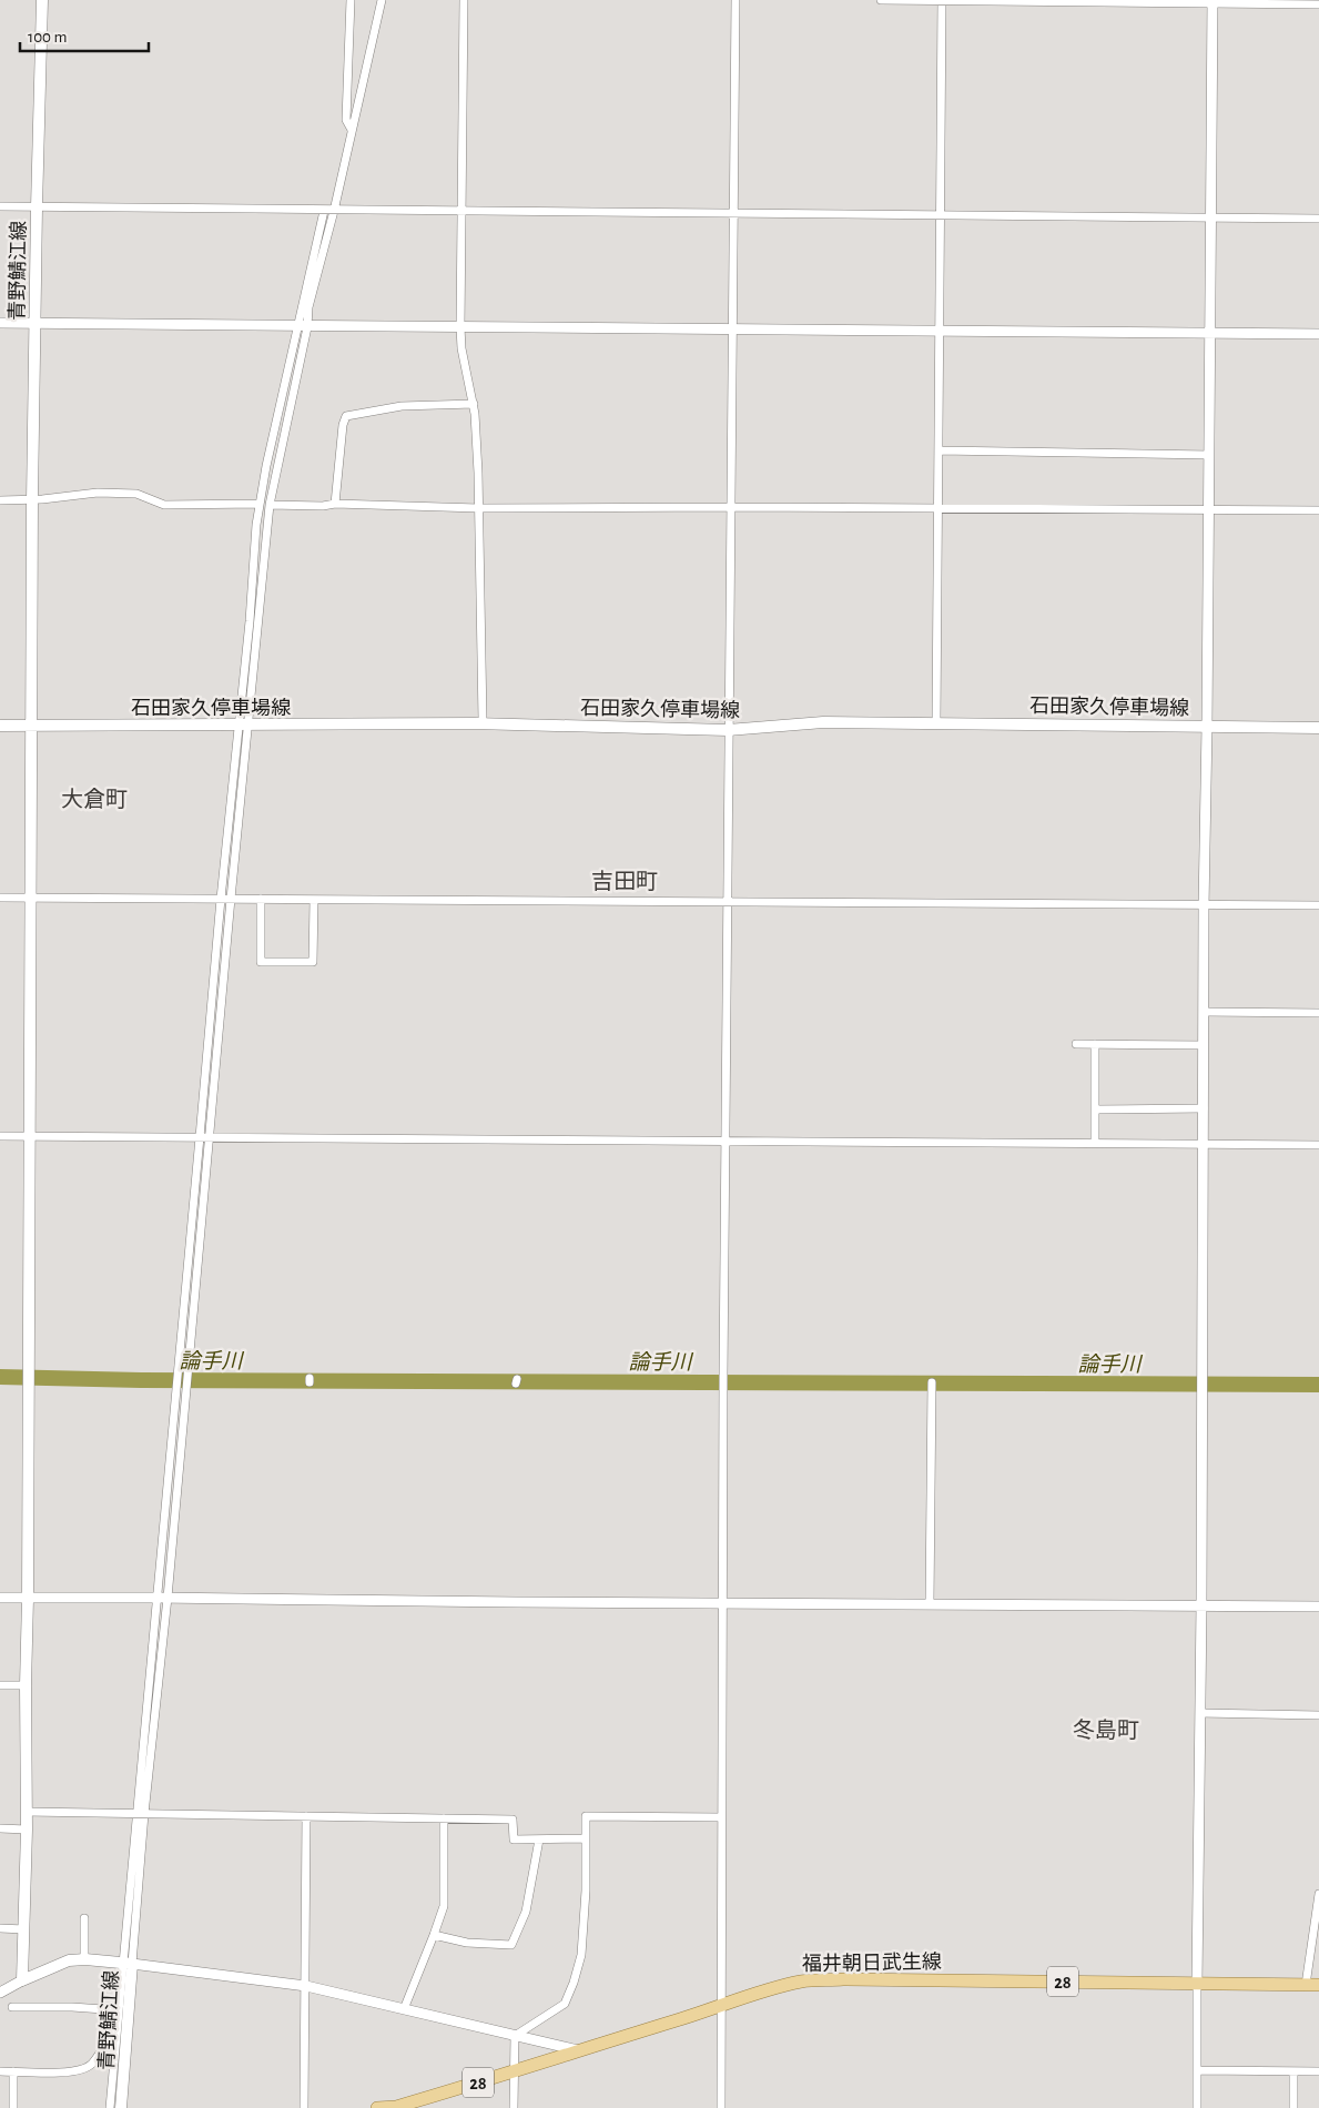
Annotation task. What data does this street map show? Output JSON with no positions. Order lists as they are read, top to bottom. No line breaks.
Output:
{"streets":{"main road":["青野鯖江線","石田家久停車場線","福井朝日武生線","28"]},"crossings":[["青野鯖江線","石田家久停車場線"]],"districts":["大倉町","吉田町","冬島町"],"water":["論手川"],"scale_bar":"100 m"}
